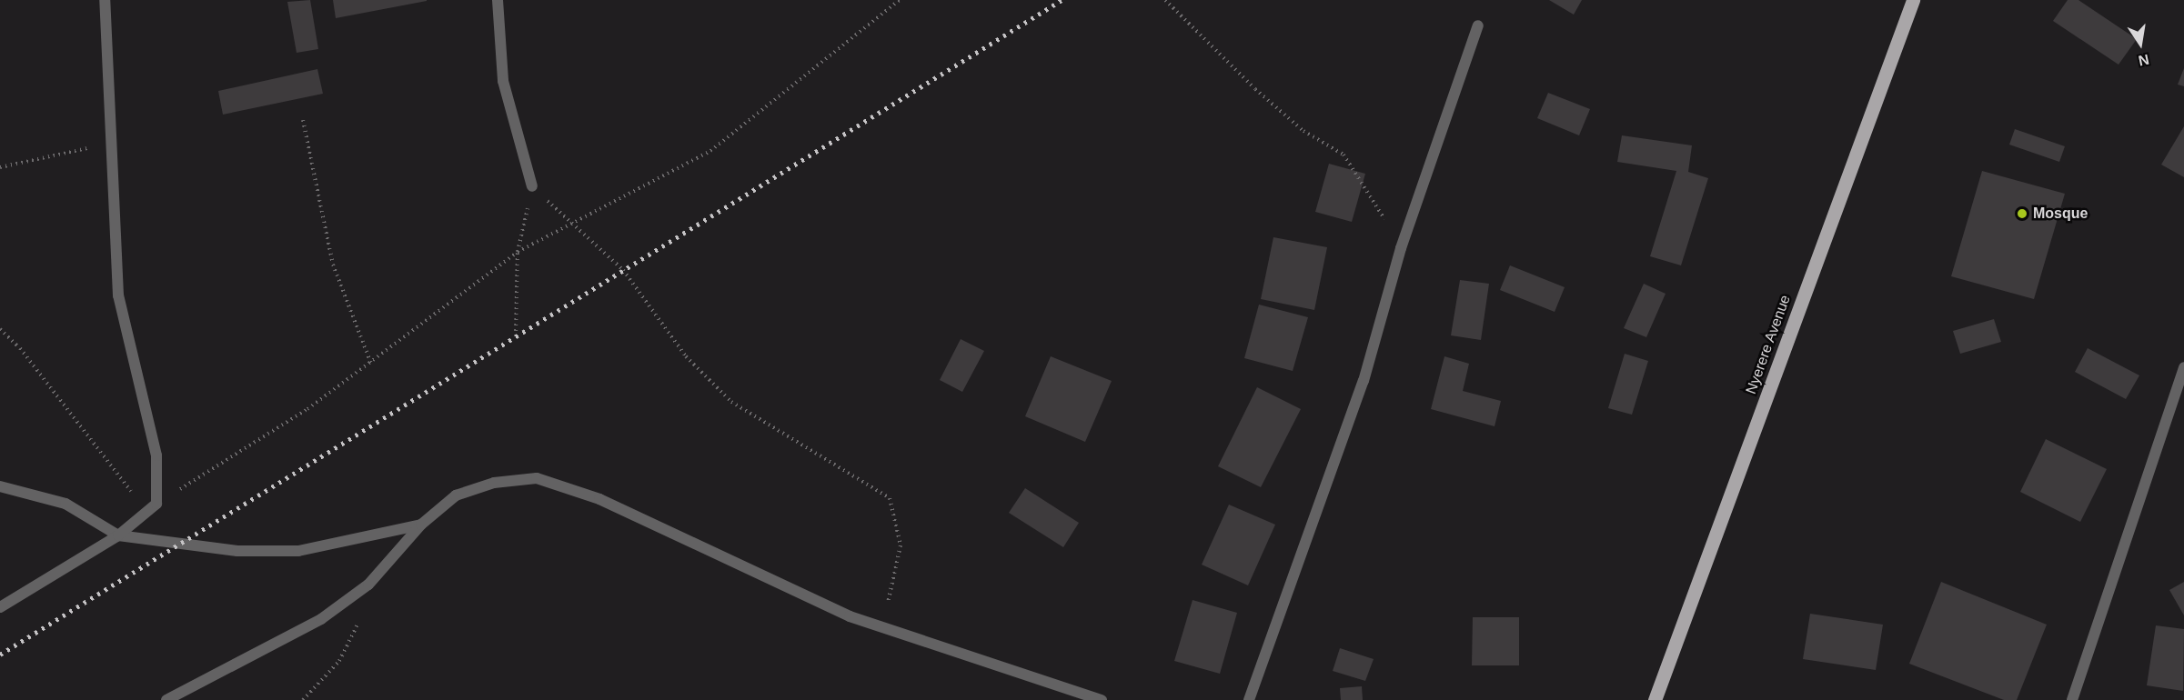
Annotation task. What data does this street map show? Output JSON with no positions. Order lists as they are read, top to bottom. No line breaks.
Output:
{"streets":{"main road":["Nyerere Avenue"]},"places":["Mosque"],"north":"bottom"}
